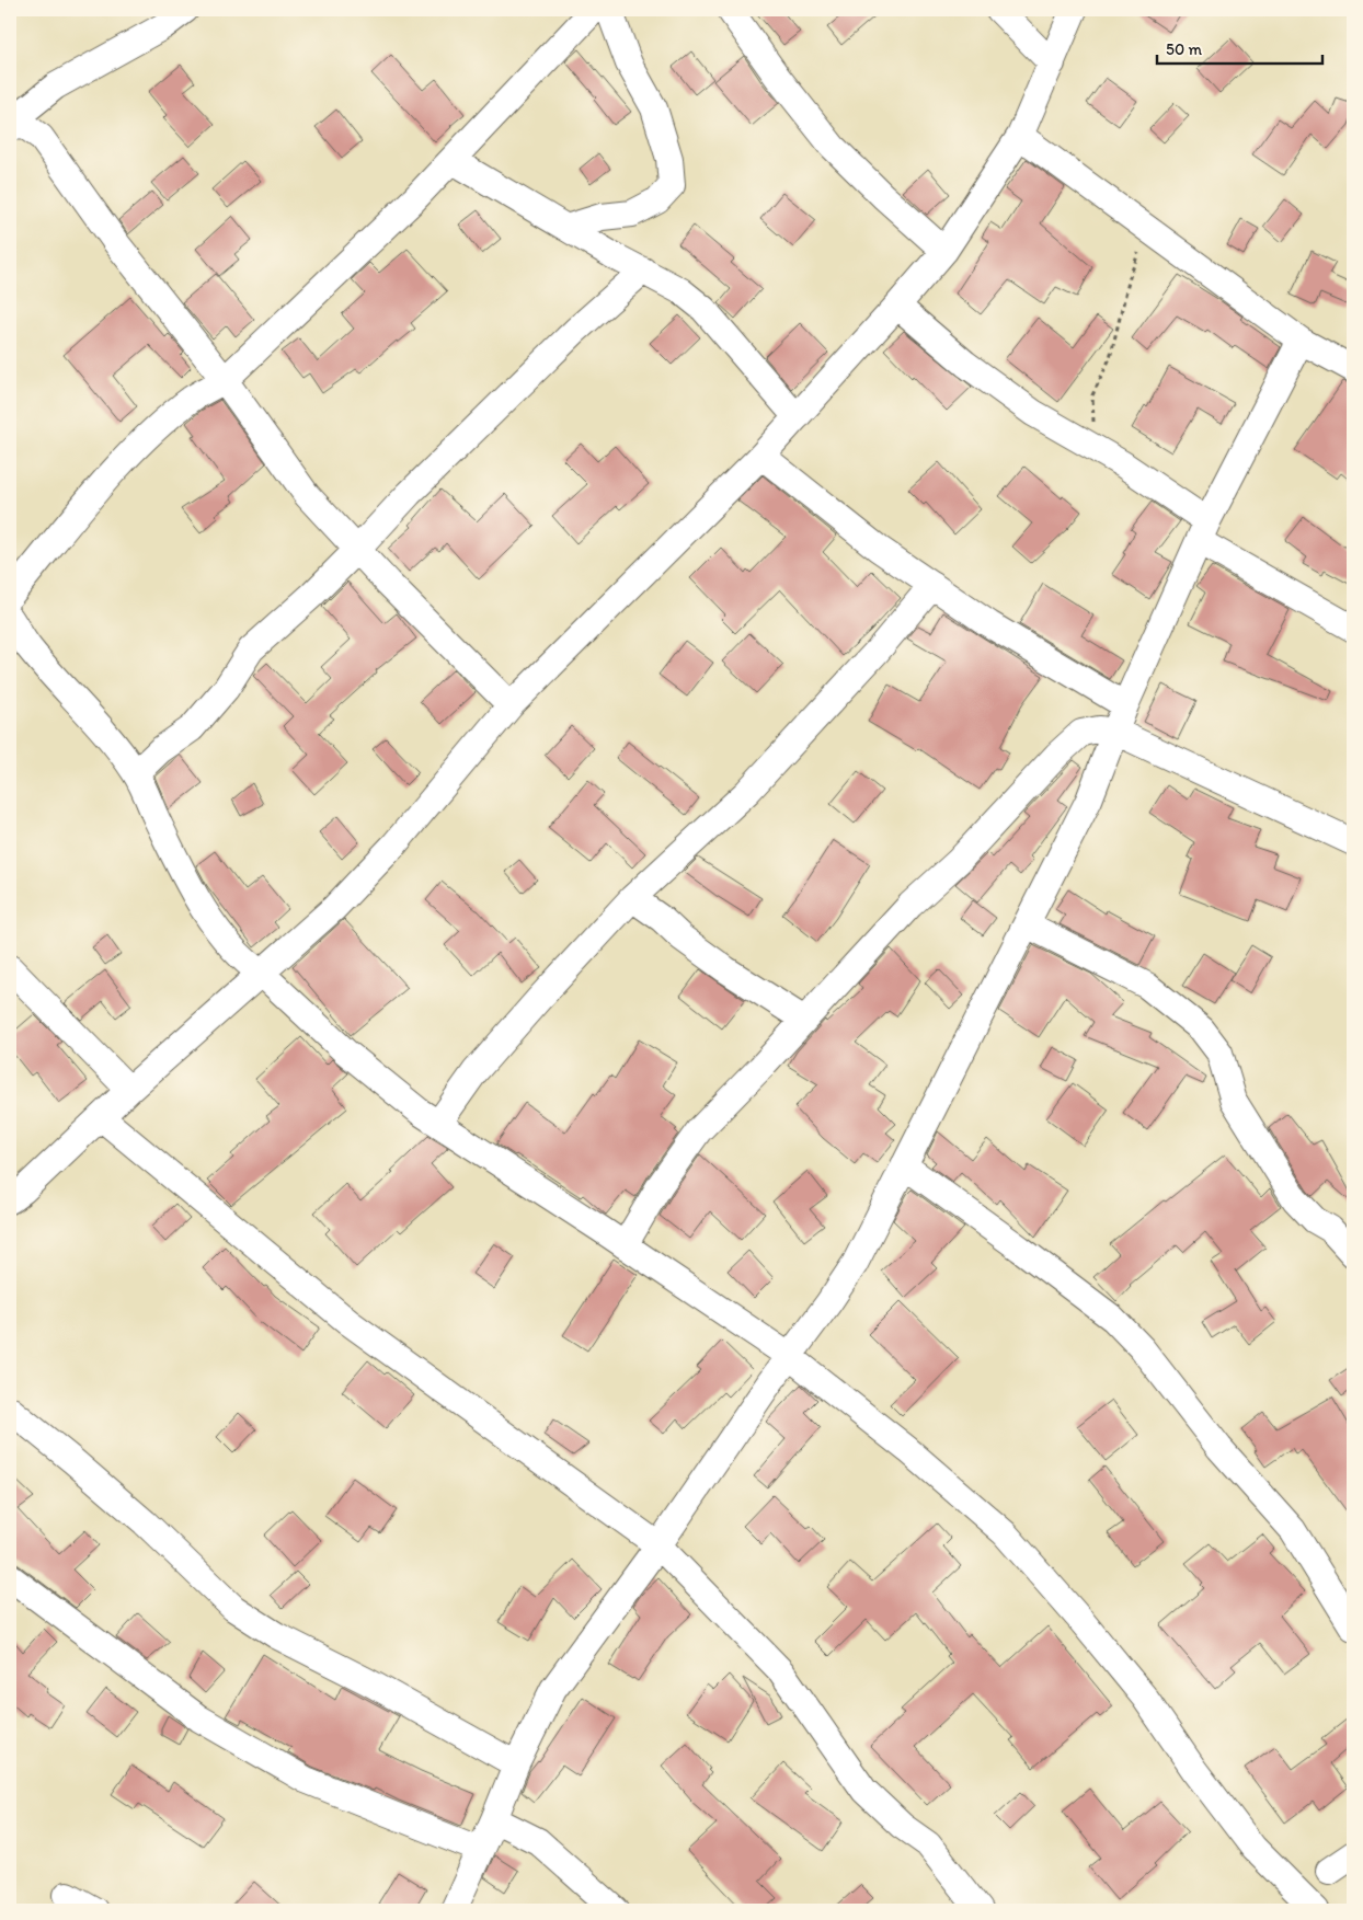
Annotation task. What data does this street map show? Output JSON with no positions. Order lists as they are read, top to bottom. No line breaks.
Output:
{"scale_bar":"50 m"}
